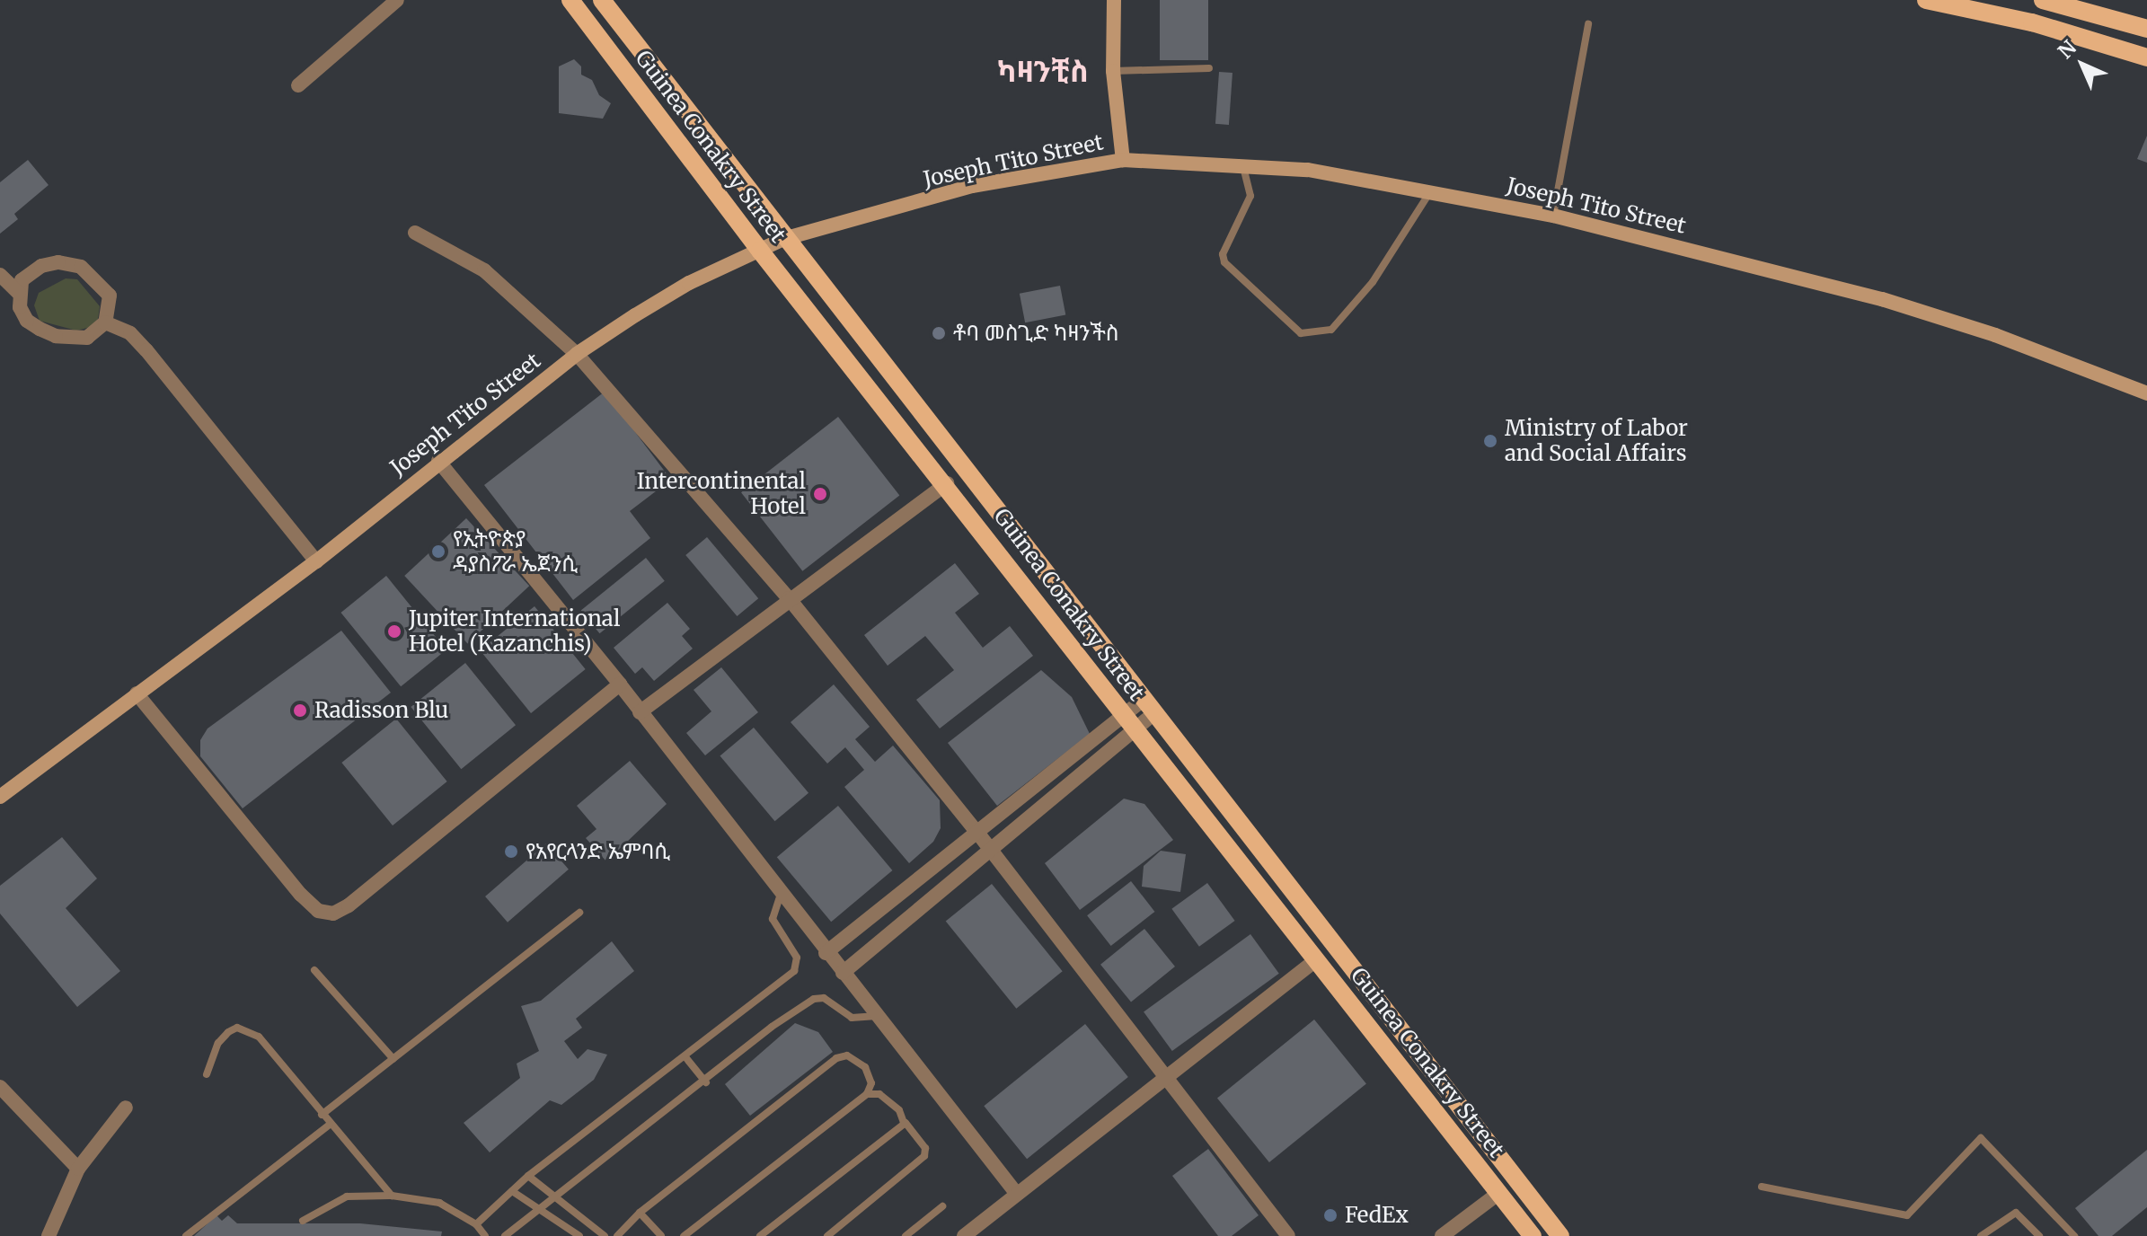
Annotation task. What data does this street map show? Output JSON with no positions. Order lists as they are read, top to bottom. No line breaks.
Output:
{"streets":{"main road":["Guinea Conakry Street","Joseph Tito Street"]},"crossings":[["Guinea Conakry Street","Joseph Tito Street"]],"districts":["ካዛንቺስ"],"places":["ቶባ መስጊድ ካዛንችስ","Ministry of Labor and Social Affairs","Intercontinental Hotel","የኢትዮጵያ ዳያስፖራ ኤጀንሲ","Jupiter International Hotel (Kazanchis)","Radisson Blu","የአየርላንድ ኤምባሲ","FedEx"],"north":"top left"}
